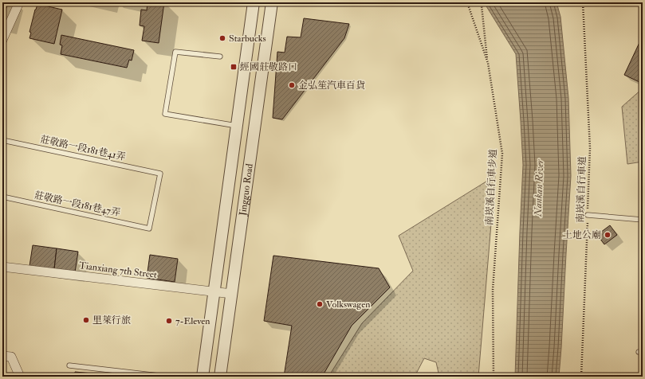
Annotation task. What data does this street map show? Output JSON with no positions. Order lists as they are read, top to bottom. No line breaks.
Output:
{"streets":{"street":["Jingguo Road","Tianxiang 7th Street"],"lane":["莊敬路一段181巷41弄","莊敬路一段181巷47弄"],"path":["南崁溪自行車步道","南崁溪自行車道"]},"crossings":[["莊敬路一段181巷41弄","莊敬路一段181巷47弄"],["Jingguo Road","Tianxiang 7th Street"]],"water":["Nankan River"],"places":{"other":["Starbucks","金弘笙汽車百貨","土地公廟","Volkswagen","里萊行旅","7-Eleven"],"transit":["經國莊敬路口"]}}
